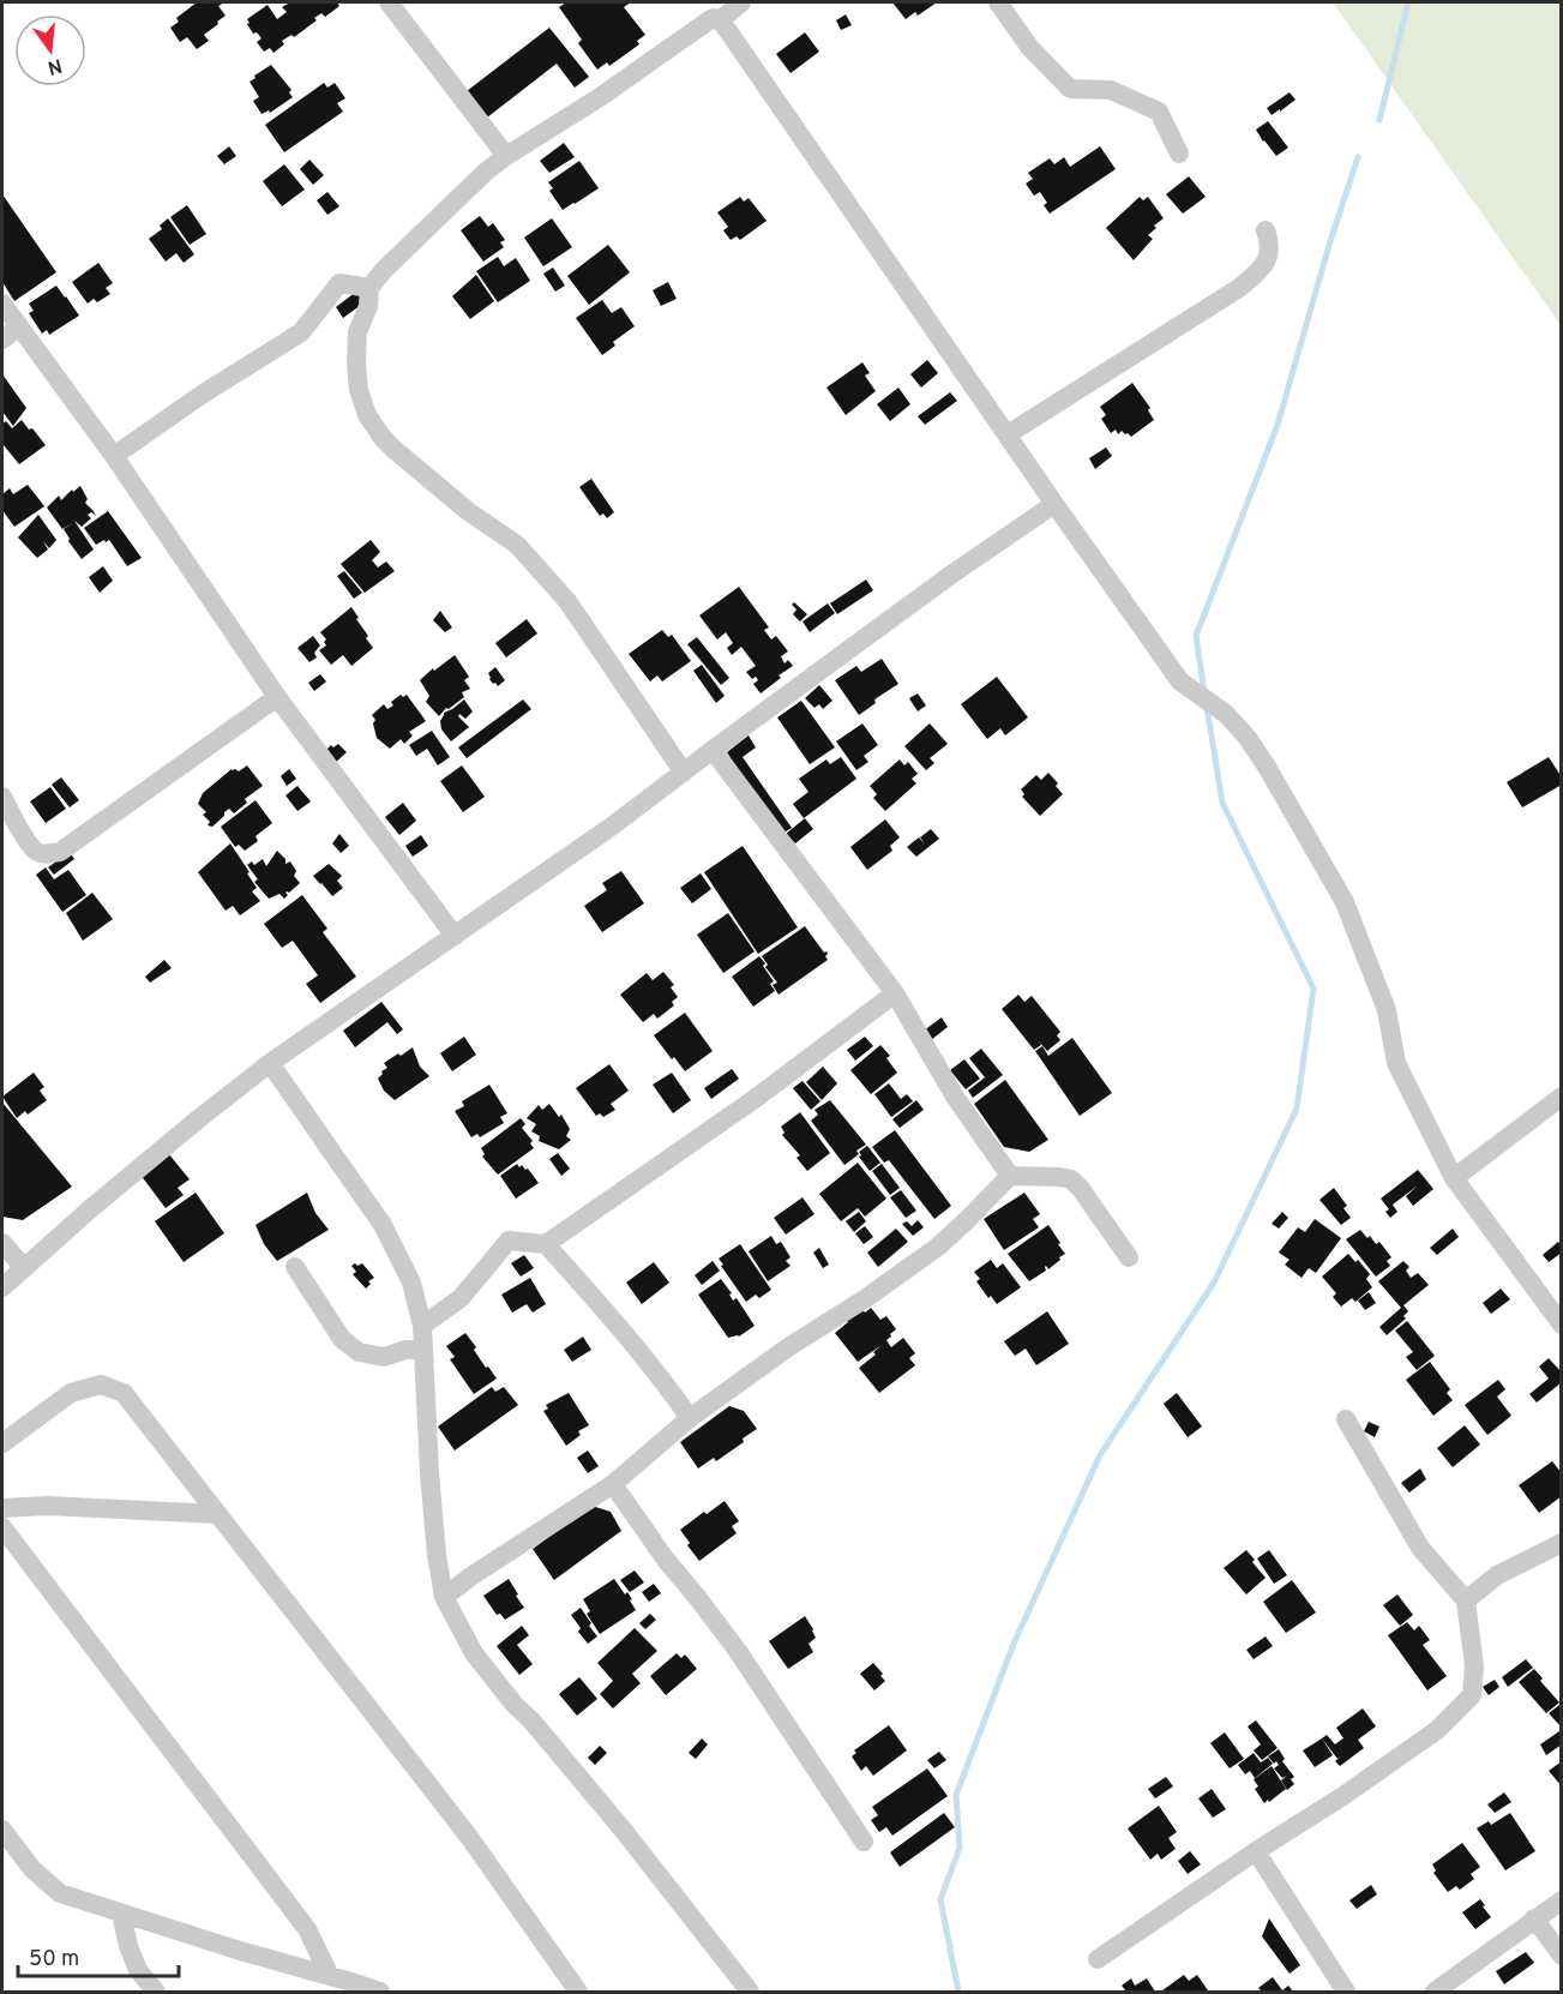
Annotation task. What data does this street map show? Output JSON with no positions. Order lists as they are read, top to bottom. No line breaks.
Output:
{"scale_bar":"50 m","north":"bottom"}
